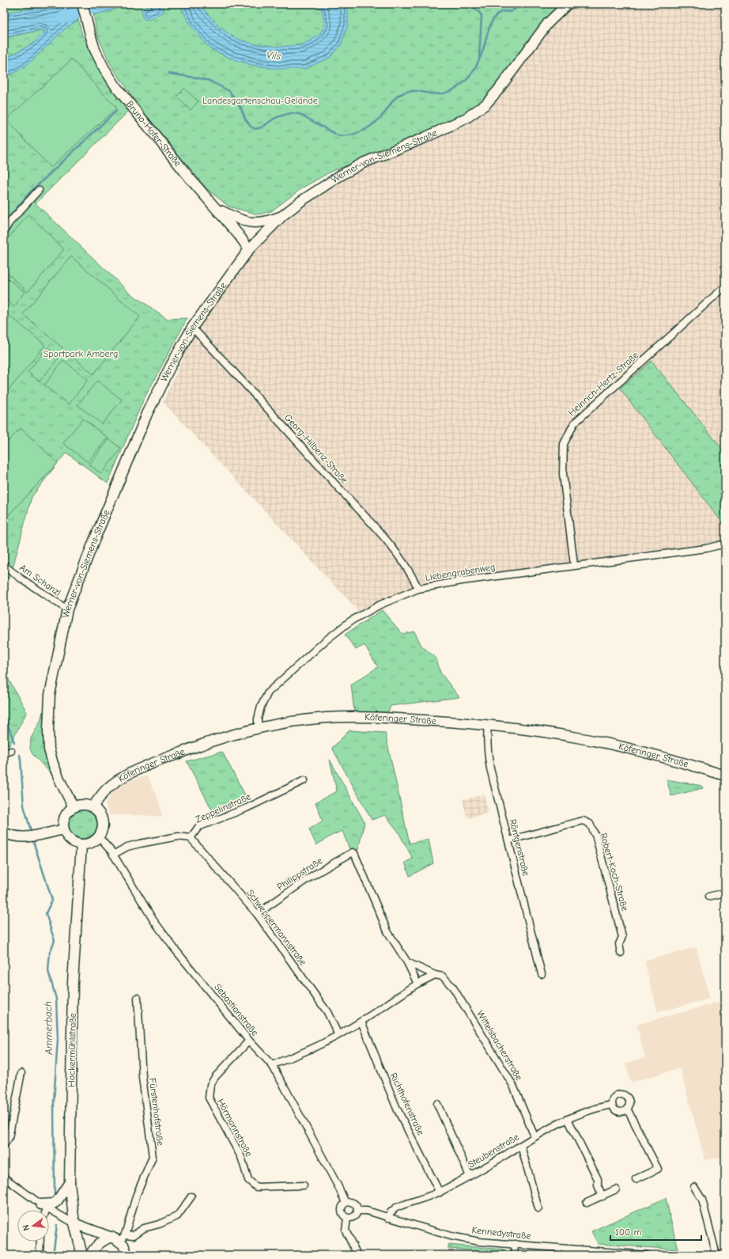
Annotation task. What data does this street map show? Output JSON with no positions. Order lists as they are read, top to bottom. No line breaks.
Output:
{"streets":{"main road":["Bruno-Hofer-Straße","Werner-von-Siemens-Straße","Köferinger Straße","Hockermühlstraße"],"street":["Heinrich-Hertz-Straße","Georg-Hilbenz-Straße","Liebengrabenweg","Am Schanzl","Zeppelinstraße","Röntgenstraße","Robert-Koch-Straße","Philippstraße","Schweppermannstraße","Sebastianstraße","Wittelsbacherstraße","Richthofenstraße","Fürstenhofstraße","Hörmannstraße","Steubenstraße","Kennedystraße"]},"crossings":[["Bruno-Hofer-Straße","Werner-von-Siemens-Straße"],["Werner-von-Siemens-Straße","Georg-Hilbenz-Straße"],["Werner-von-Siemens-Straße","Am Schanzl"],["Werner-von-Siemens-Straße","Köferinger Straße"],["Werner-von-Siemens-Straße","Sebastianstraße"],["Werner-von-Siemens-Straße","Hockermühlstraße"],["Heinrich-Hertz-Straße","Liebengrabenweg"],["Georg-Hilbenz-Straße","Liebengrabenweg"],["Liebengrabenweg","Köferinger Straße"],["Köferinger Straße","Röntgenstraße"],["Köferinger Straße","Sebastianstraße"],["Köferinger Straße","Hockermühlstraße"],["Zeppelinstraße","Schweppermannstraße"],["Röntgenstraße","Robert-Koch-Straße"],["Philippstraße","Schweppermannstraße"],["Philippstraße","Wittelsbacherstraße"],["Sebastianstraße","Hockermühlstraße"],["Sebastianstraße","Hörmannstraße"],["Sebastianstraße","Kennedystraße"],["Wittelsbacherstraße","Steubenstraße"],["Richthofenstraße","Steubenstraße"],["Steubenstraße","Kennedystraße"]],"water":["Vils","Ammerbach"],"parks":["Landesgartenschau-Gelände","Sportpark Amberg"],"scale_bar":"100 m","north":"left"}
